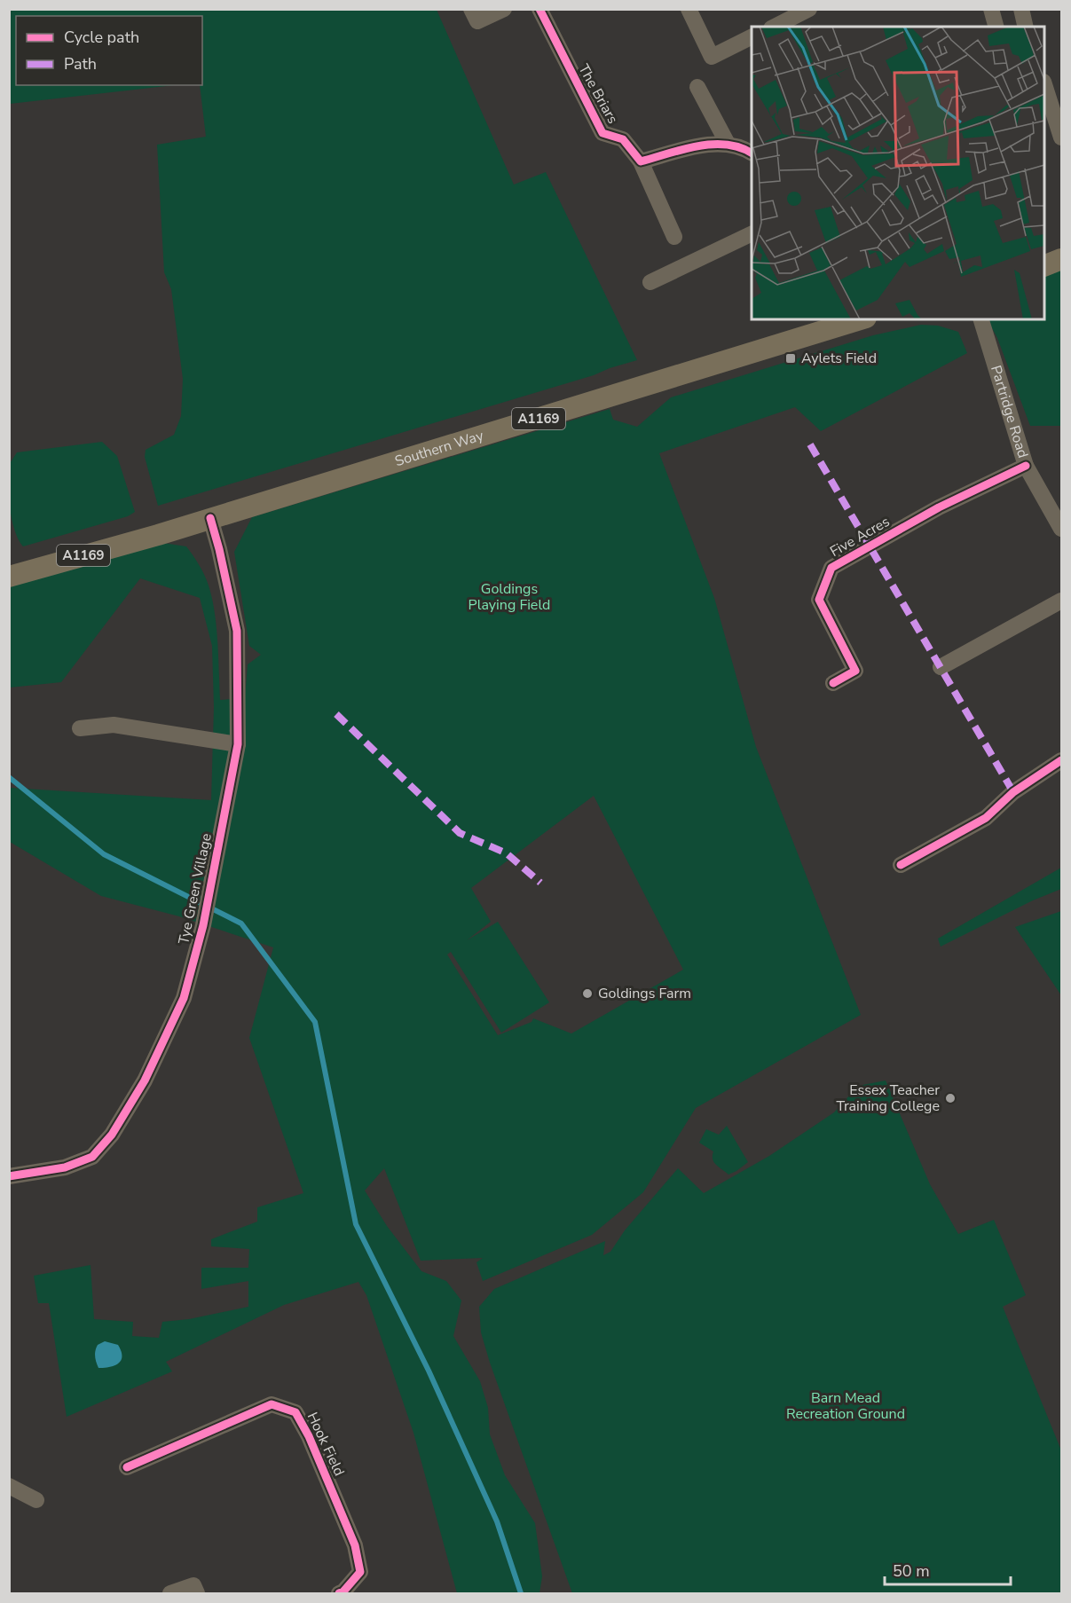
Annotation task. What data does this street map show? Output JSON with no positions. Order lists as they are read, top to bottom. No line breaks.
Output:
{"streets":{"main road":["A1169","Southern Way"],"street":["The Briars","Partridge Road","Five Acres","Tye Green Village","Hook Field"]},"crossings":[["Partridge Road","Five Acres"],["Southern Way","Tye Green Village"]],"parks":["Goldings Playing Field","Barn Mead Recreation Ground"],"places":{"transit":["Aylets Field"],"other":["Goldings Farm","Essex Teacher Training College"]},"legend":["Cycle path","Path"],"scale_bar":"50 m"}
